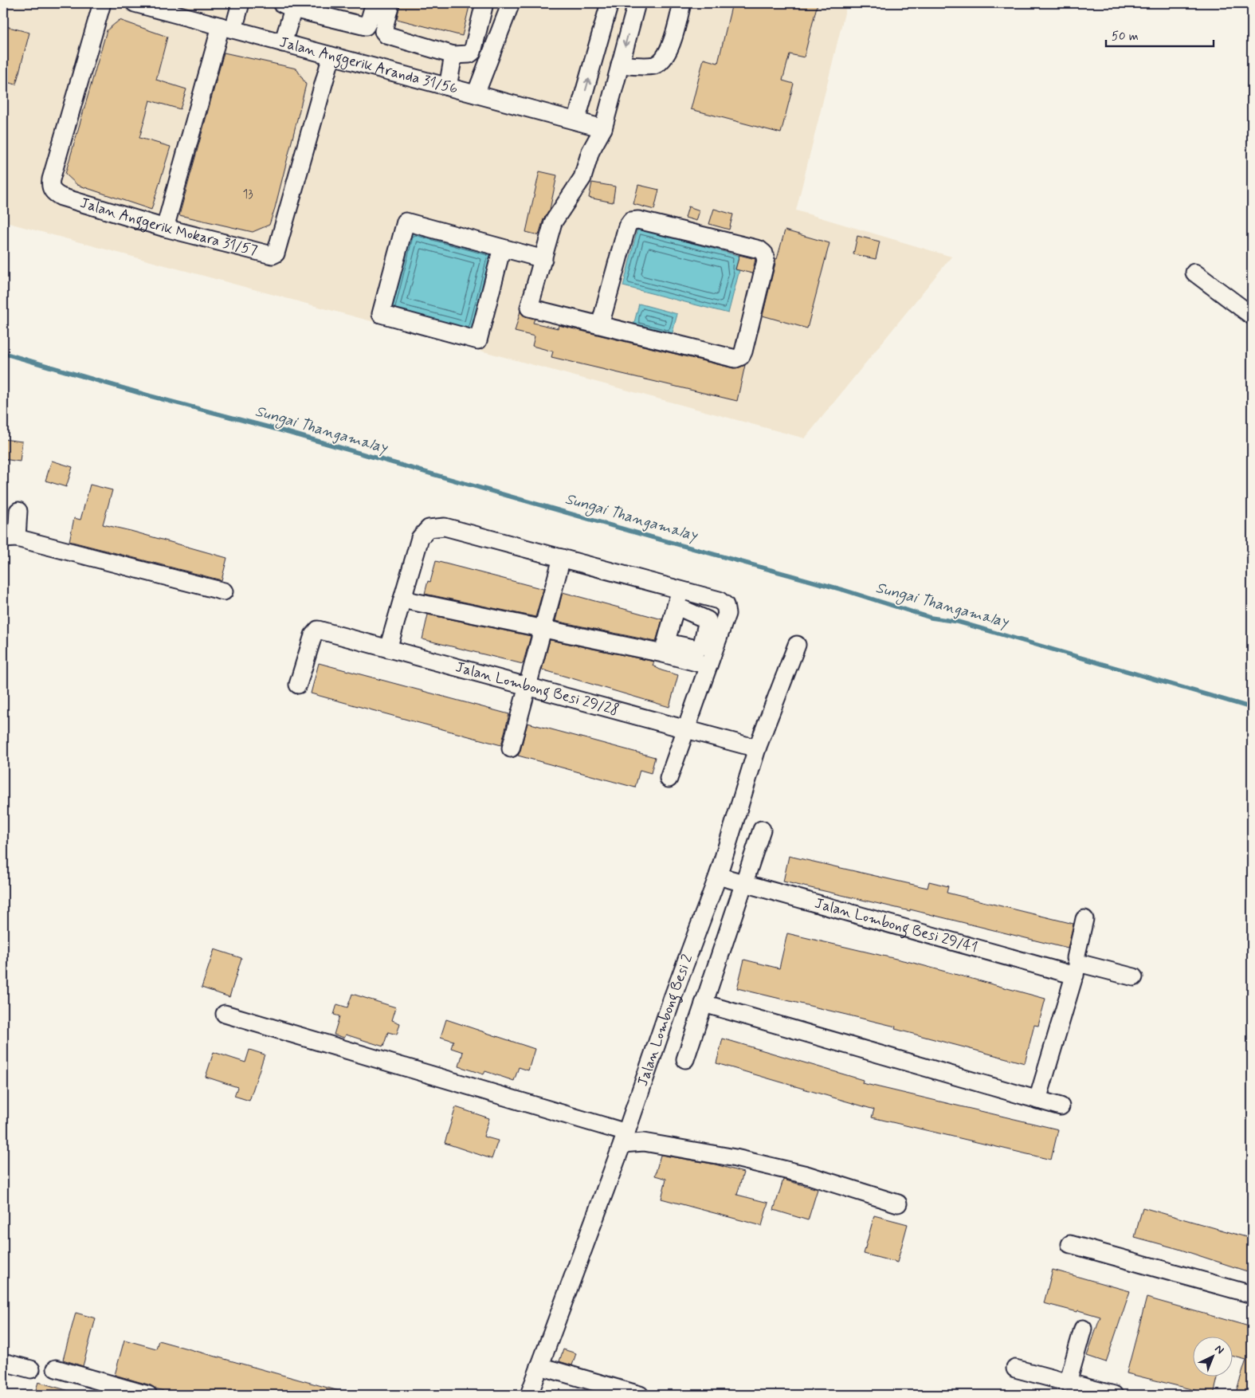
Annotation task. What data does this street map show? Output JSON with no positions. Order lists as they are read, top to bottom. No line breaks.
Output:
{"streets":{"street":["Jalan Anggerik Aranda 31/56","Jalan Anggerik Mokara 31/57","Jalan Lombong Besi 29/28","Jalan Lombong Besi 29/41","Jalan Lombong Besi 2"]},"crossings":[["Jalan Anggerik Aranda 31/56","Jalan Anggerik Mokara 31/57"],["Jalan Lombong Besi 29/28","Jalan Lombong Besi 2"],["Jalan Lombong Besi 29/41","Jalan Lombong Besi 2"]],"water":["Sungai Thangamalay"],"house_numbers":["13"],"scale_bar":"50 m","north":"top right"}
